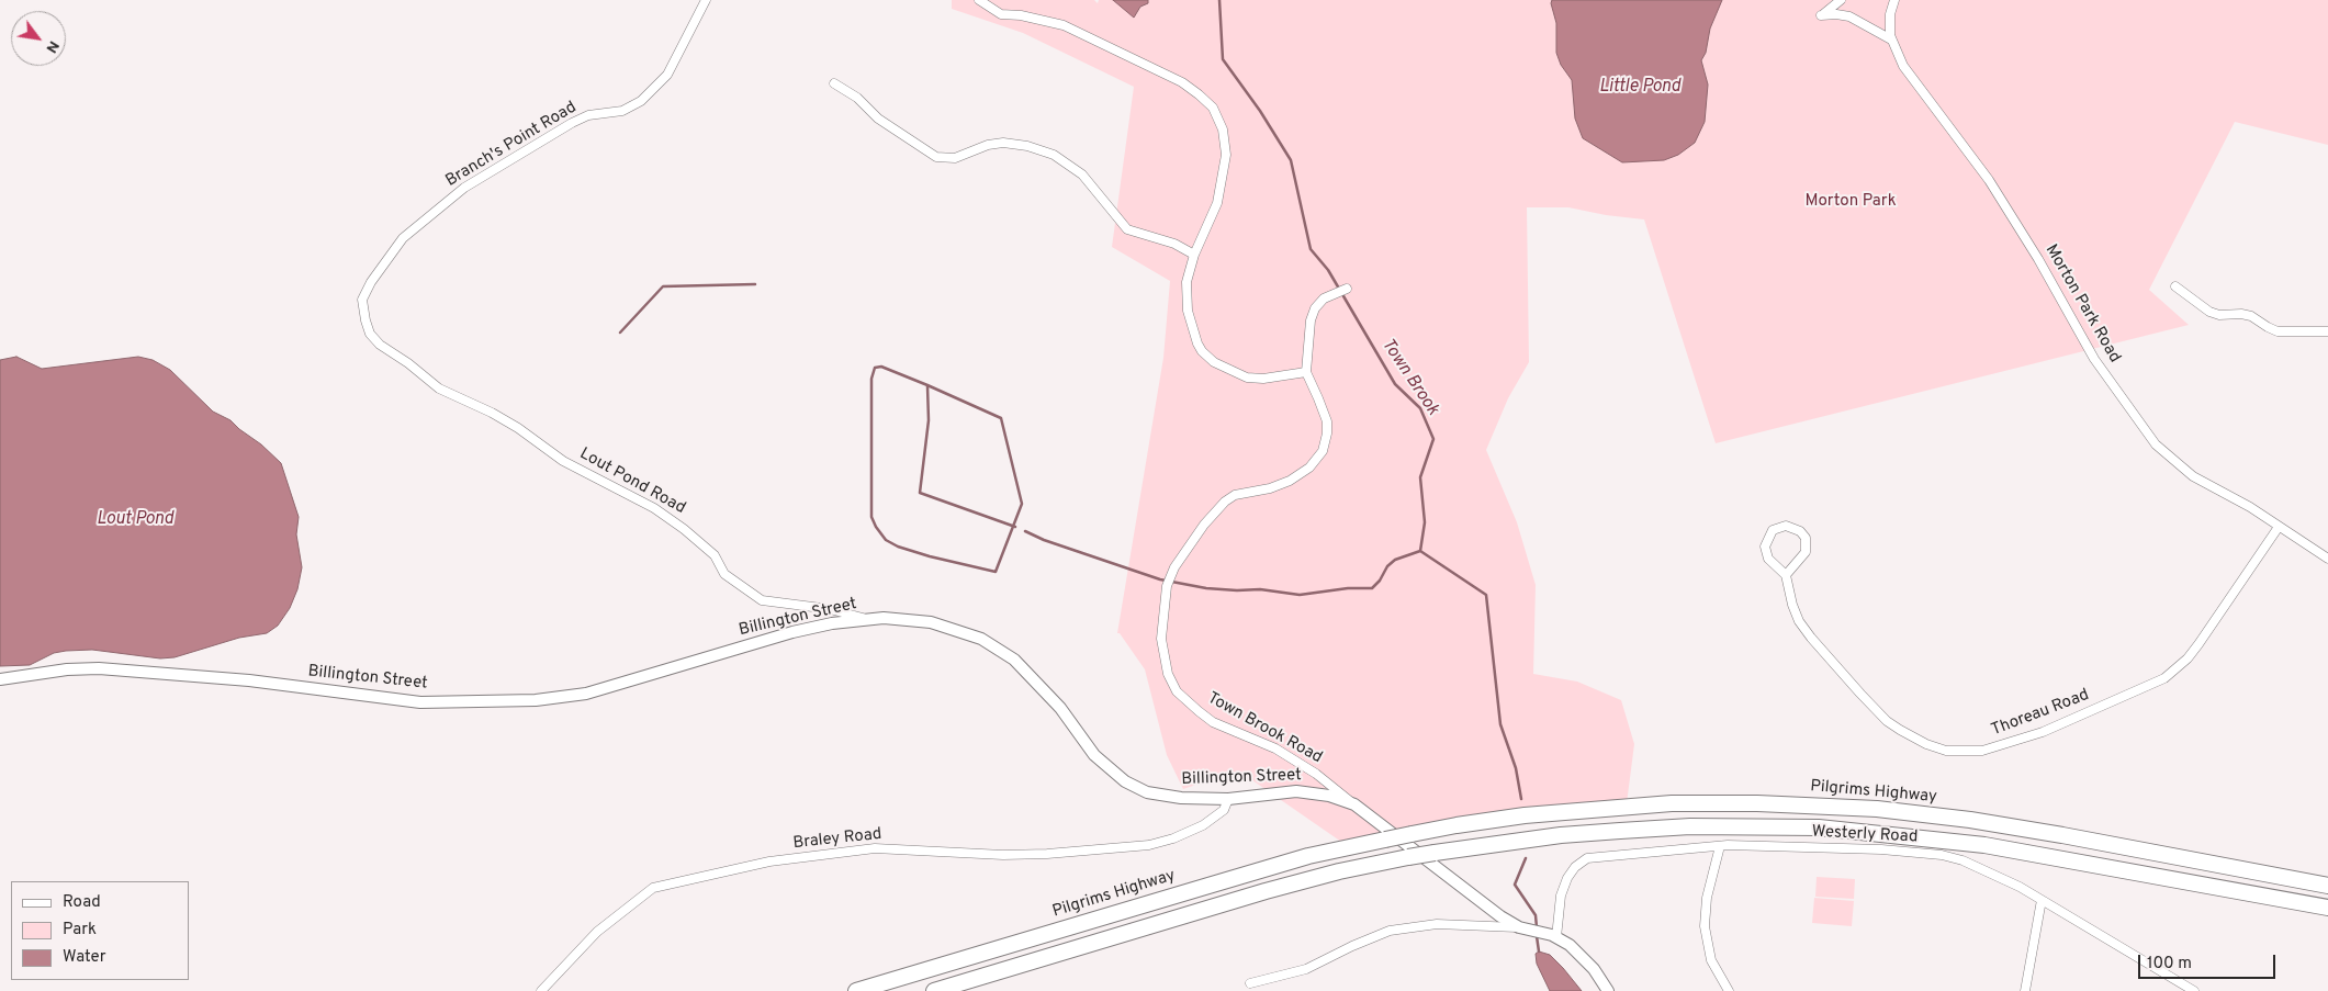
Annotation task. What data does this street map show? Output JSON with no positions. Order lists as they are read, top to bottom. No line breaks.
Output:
{"streets":{"highway":["Pilgrims Highway"],"street":["Branch's Point Road","Morton Park Road","Lout Pond Road","Billington Street","Thoreau Road","Town Brook Road","Westerly Road","Braley Road"]},"crossings":[["Branch's Point Road","Lout Pond Road"],["Morton Park Road","Thoreau Road"],["Lout Pond Road","Billington Street"],["Billington Street","Town Brook Road"],["Billington Street","Westerly Road"],["Billington Street","Braley Road"]],"water":["Little Pond","Town Brook","Lout Pond"],"parks":["Morton Park"],"legend":["Road","Park","Water"],"scale_bar":"100 m","north":"bottom right"}
